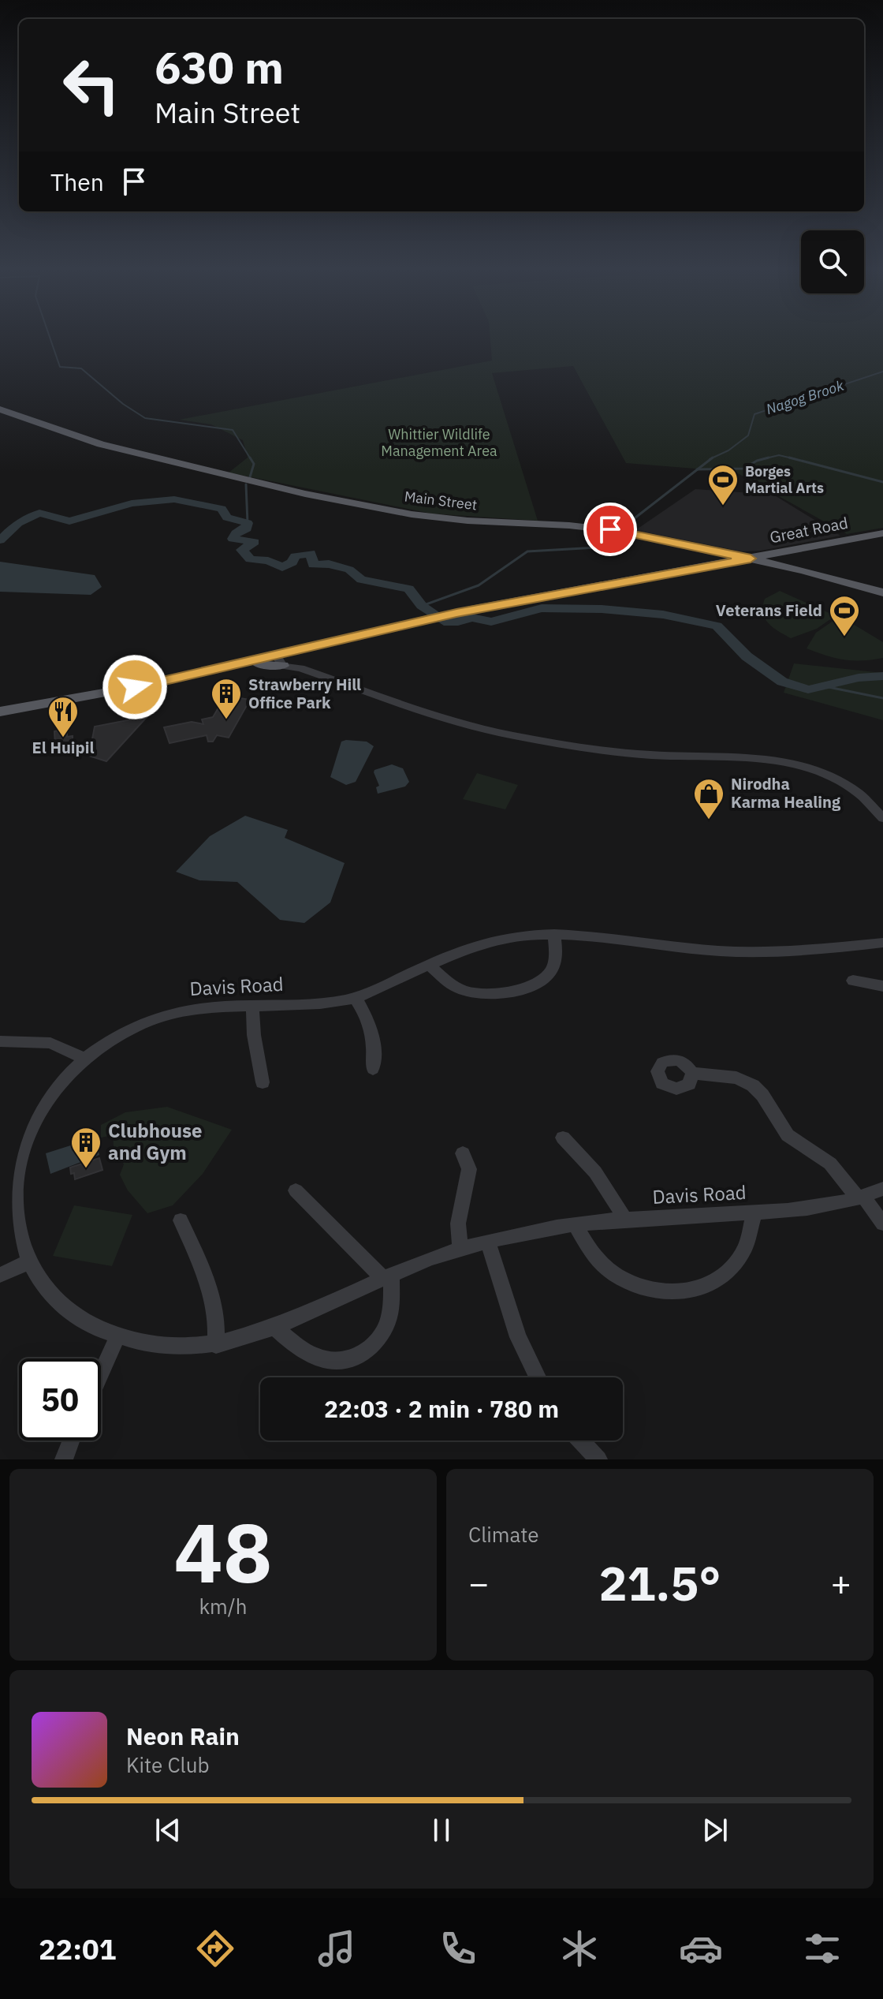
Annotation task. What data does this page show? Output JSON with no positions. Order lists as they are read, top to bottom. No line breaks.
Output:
{"streets":{"main road":["Main Street","Great Road"],"street":["Davis Road"]},"crossings":[["Main Street","Great Road"]],"water":["Nagog Brook"],"parks":["Whittier Wildlife Management Area"],"places":{"sports":["Borges Martial Arts","Veterans Field"],"building":["Strawberry Hill Office Park","Clubhouse and Gym"],"restaurant":["El Huipil"],"shop":["Nirodha Karma Healing"]},"page":{"turn":["630 m","Main Street"],"then":"Then","limit":"50","trip":"22:03 · 2 min · 780 m","tile":[["48","km/h"],"Climate"],"heat":["−","21.5°","+"],"song":["Neon Rain","Kite Club"],"tabs":"22:01"}}
